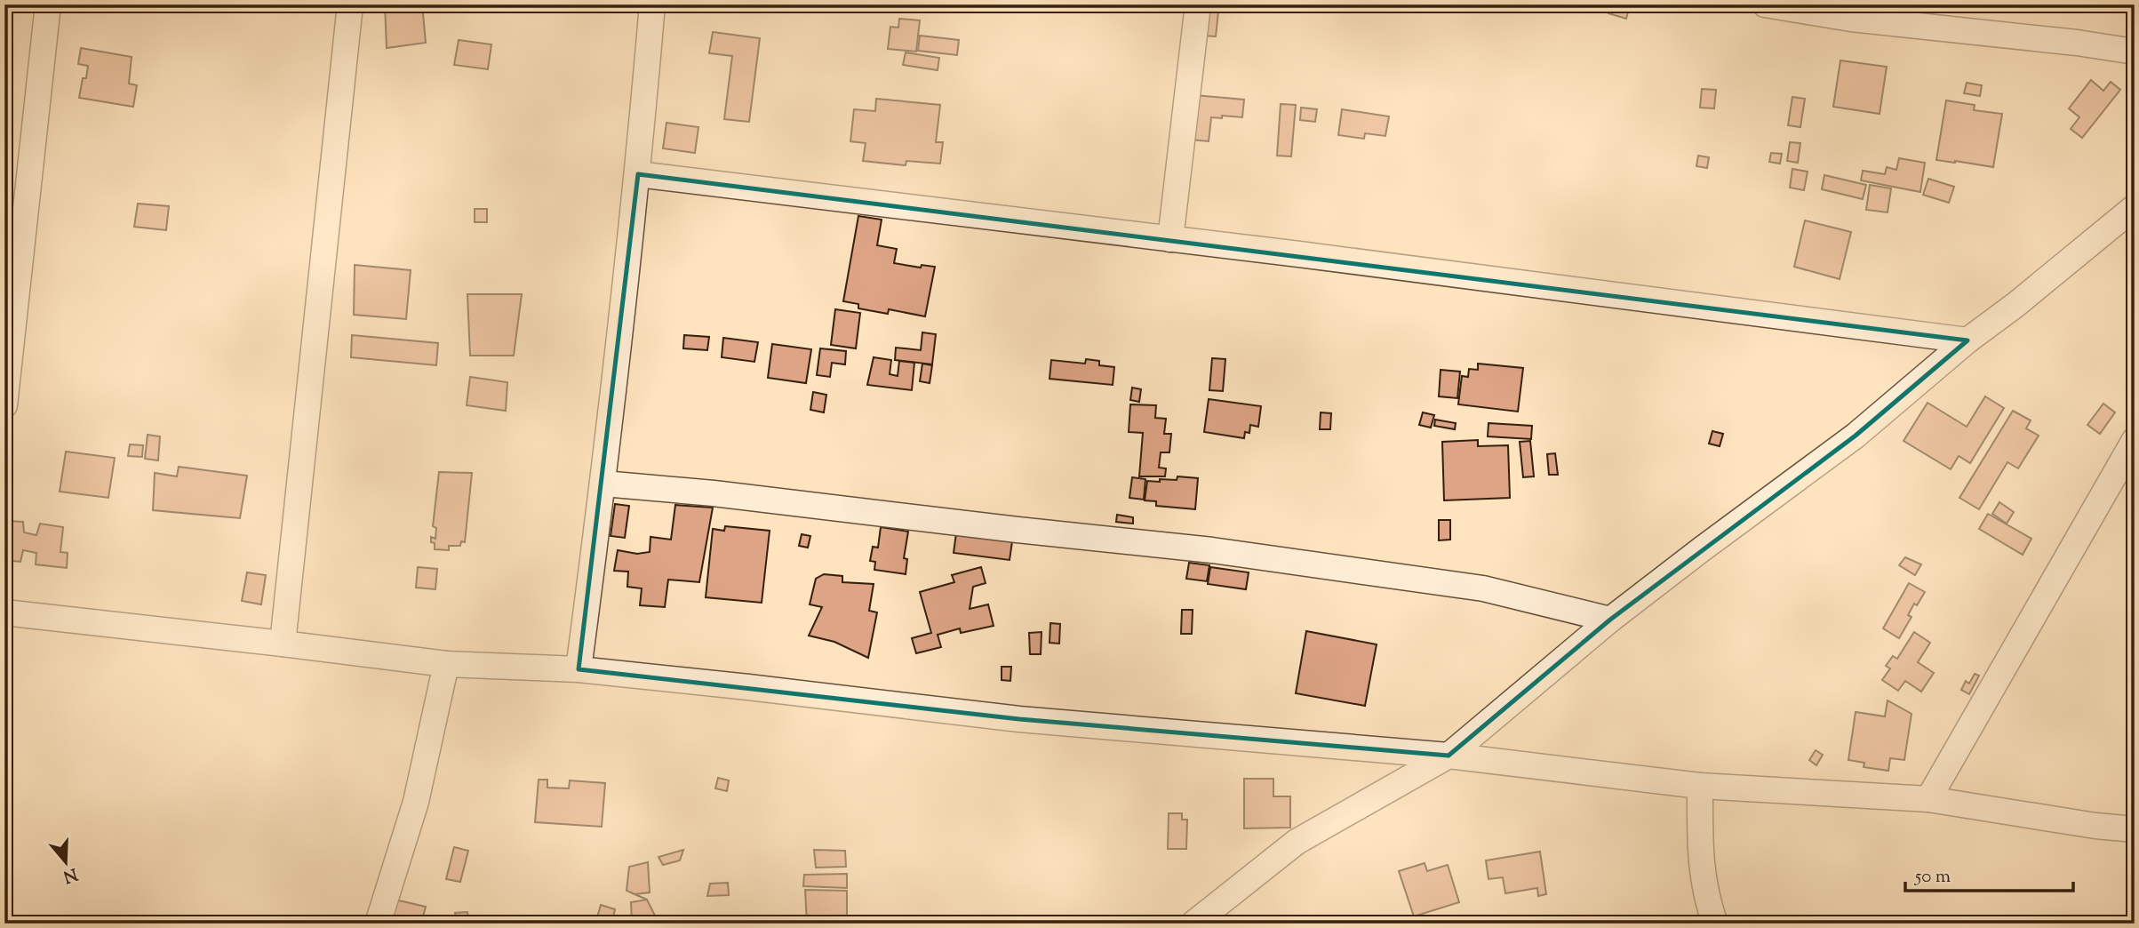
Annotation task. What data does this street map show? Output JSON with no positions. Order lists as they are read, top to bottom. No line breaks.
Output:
{"scale_bar":"50 m","north":"bottom"}
